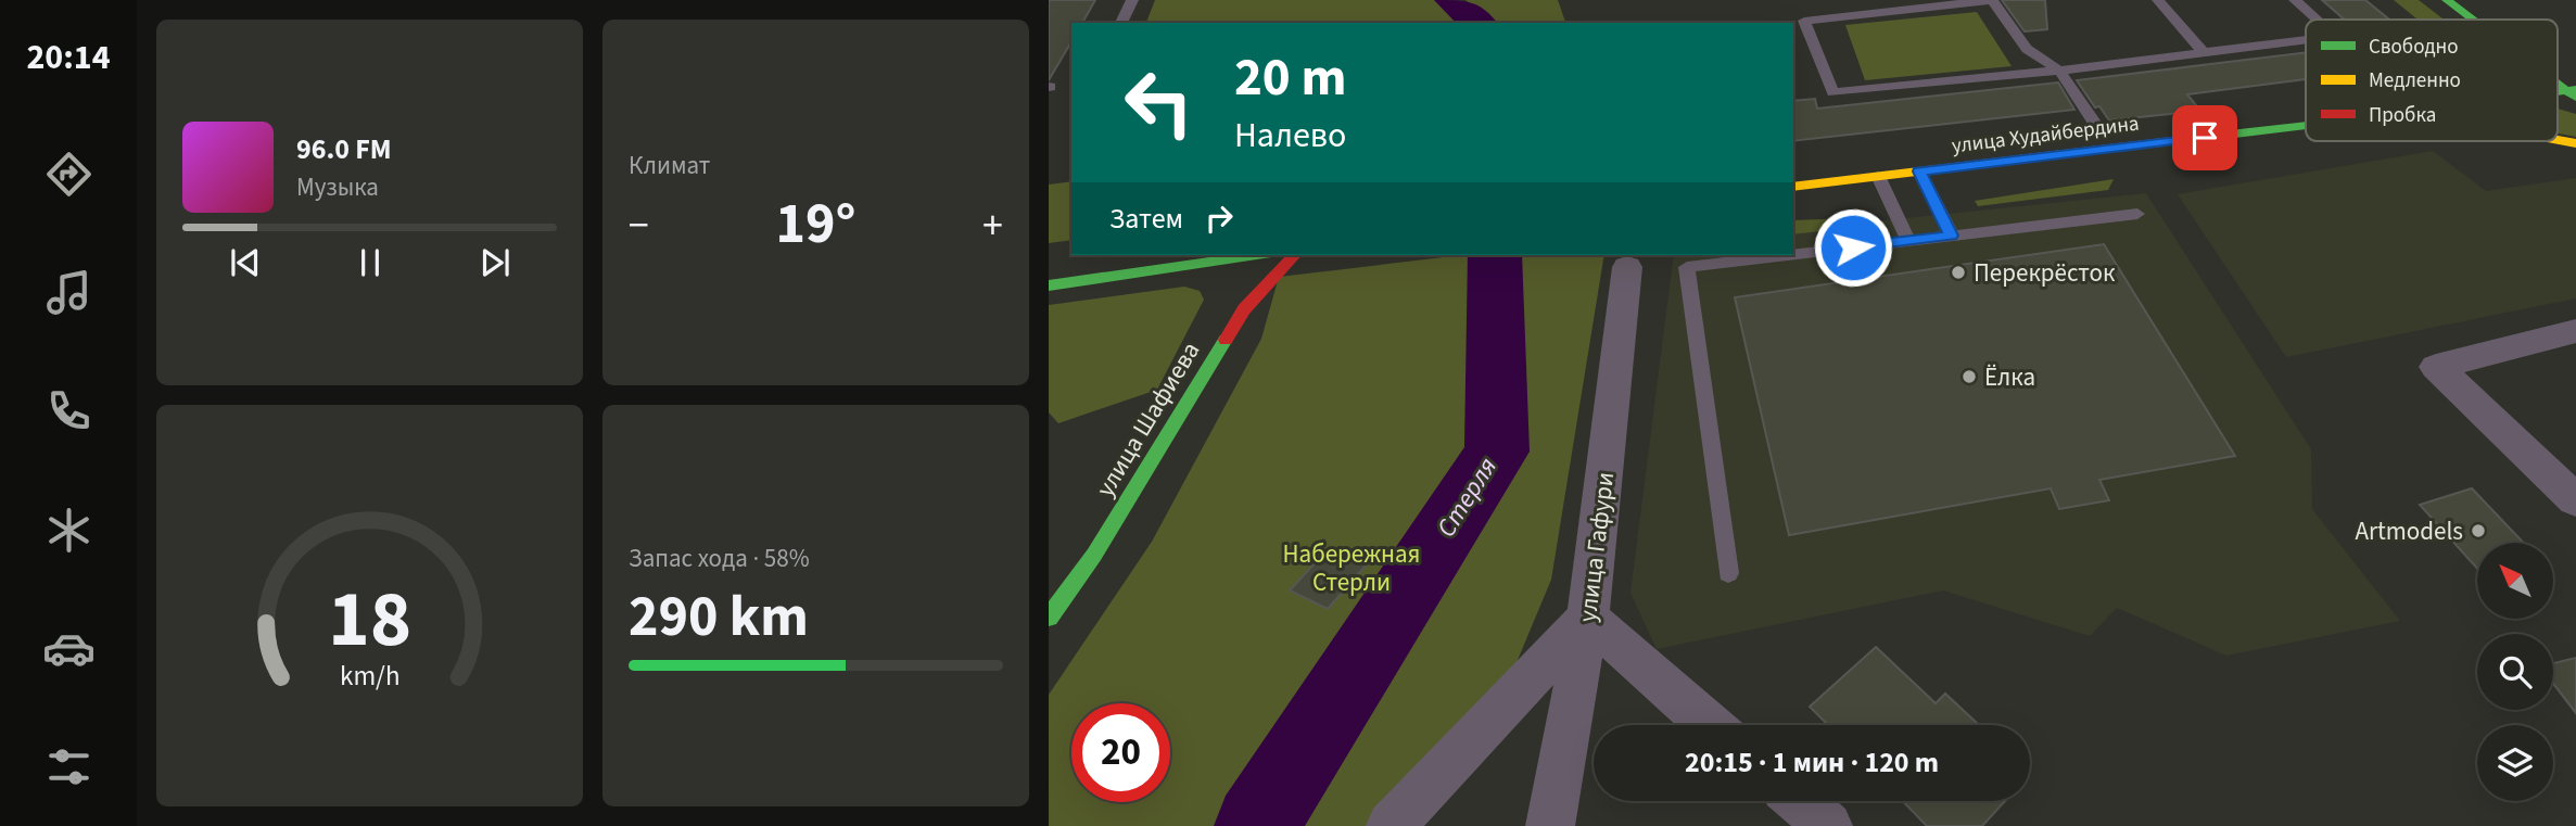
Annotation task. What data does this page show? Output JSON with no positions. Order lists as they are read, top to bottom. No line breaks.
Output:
{"streets":{"main road":["улица Худайбердина","улица Шафиева"],"street":["улица Гафури"]},"water":["Стерля"],"parks":["Набережная Стерли"],"places":["Перекрёсток","Ёлка","Artmodels"],"legend":["Свободно","Медленно","Пробка"],"north":"top left","page":{"tabs":"20:14","tile":["Климат",["Запас хода · 58%","290 km"]],"turn":["20 m","Налево"],"song":["96.0 FM","Музыка"],"then":"Затем","heat":["−","19°","+"],"limit":"20","trip":"20:15 · 1 мин · 120 m","gauge":["18","km/h"]}}
